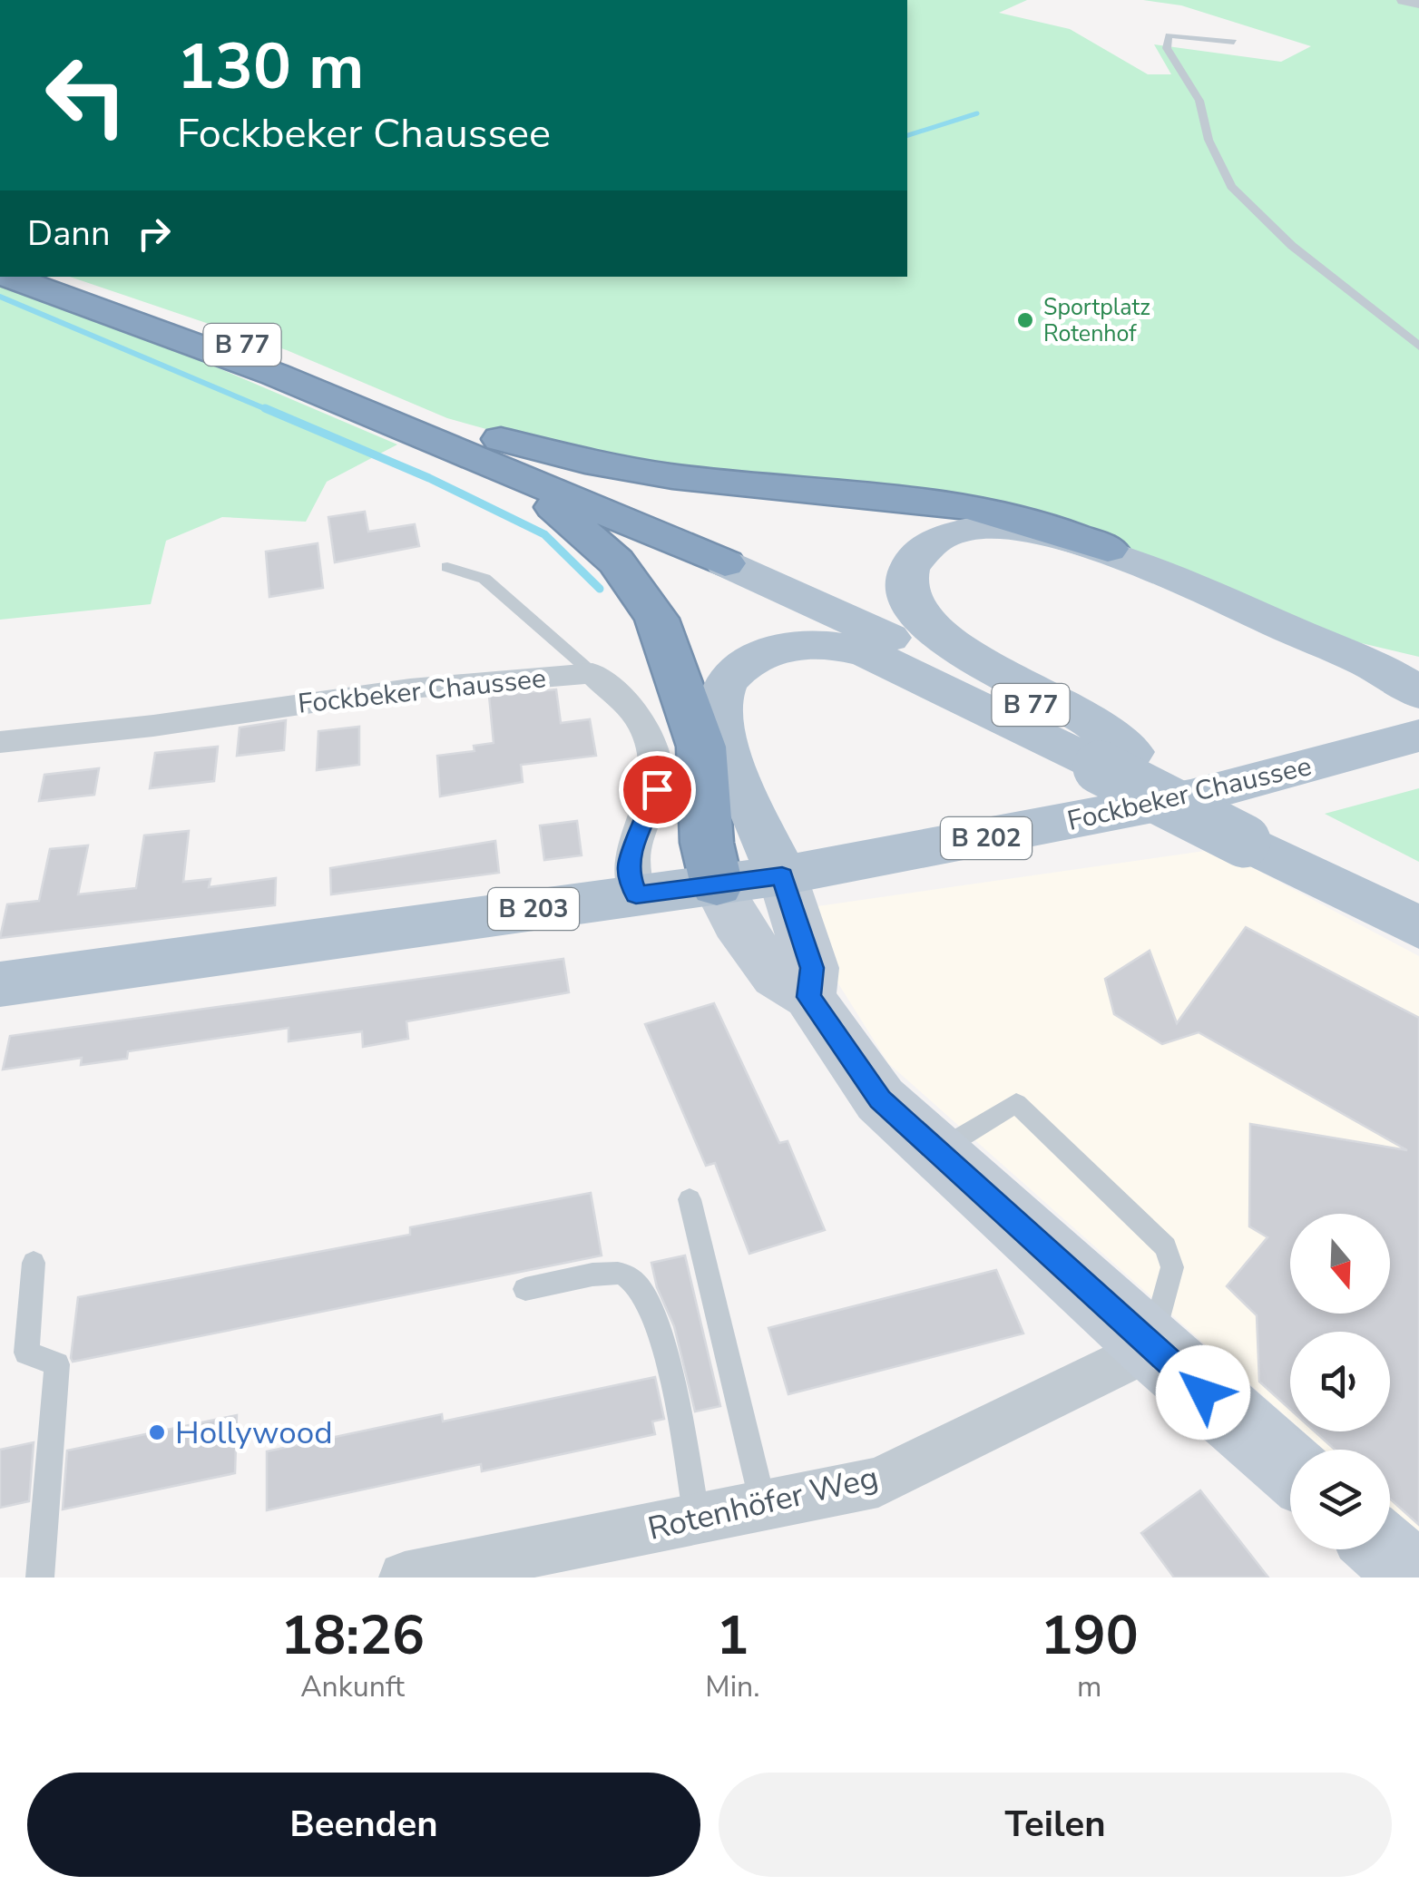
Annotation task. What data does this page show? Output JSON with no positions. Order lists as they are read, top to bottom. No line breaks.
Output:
{"streets":{"highway":["B 77"],"main road":["Fockbeker Chaussee","B 202","B 203"],"street":["Rotenhöfer Weg"]},"places":["Sportplatz Rotenhof","Hollywood"],"north":"bottom","page":{"turn":["130 m","Fockbeker Chaussee"],"then":"Dann","eta":["18:26","Ankunft","1","Min.","190","m"],"buttons":["Beenden","Teilen"]}}
